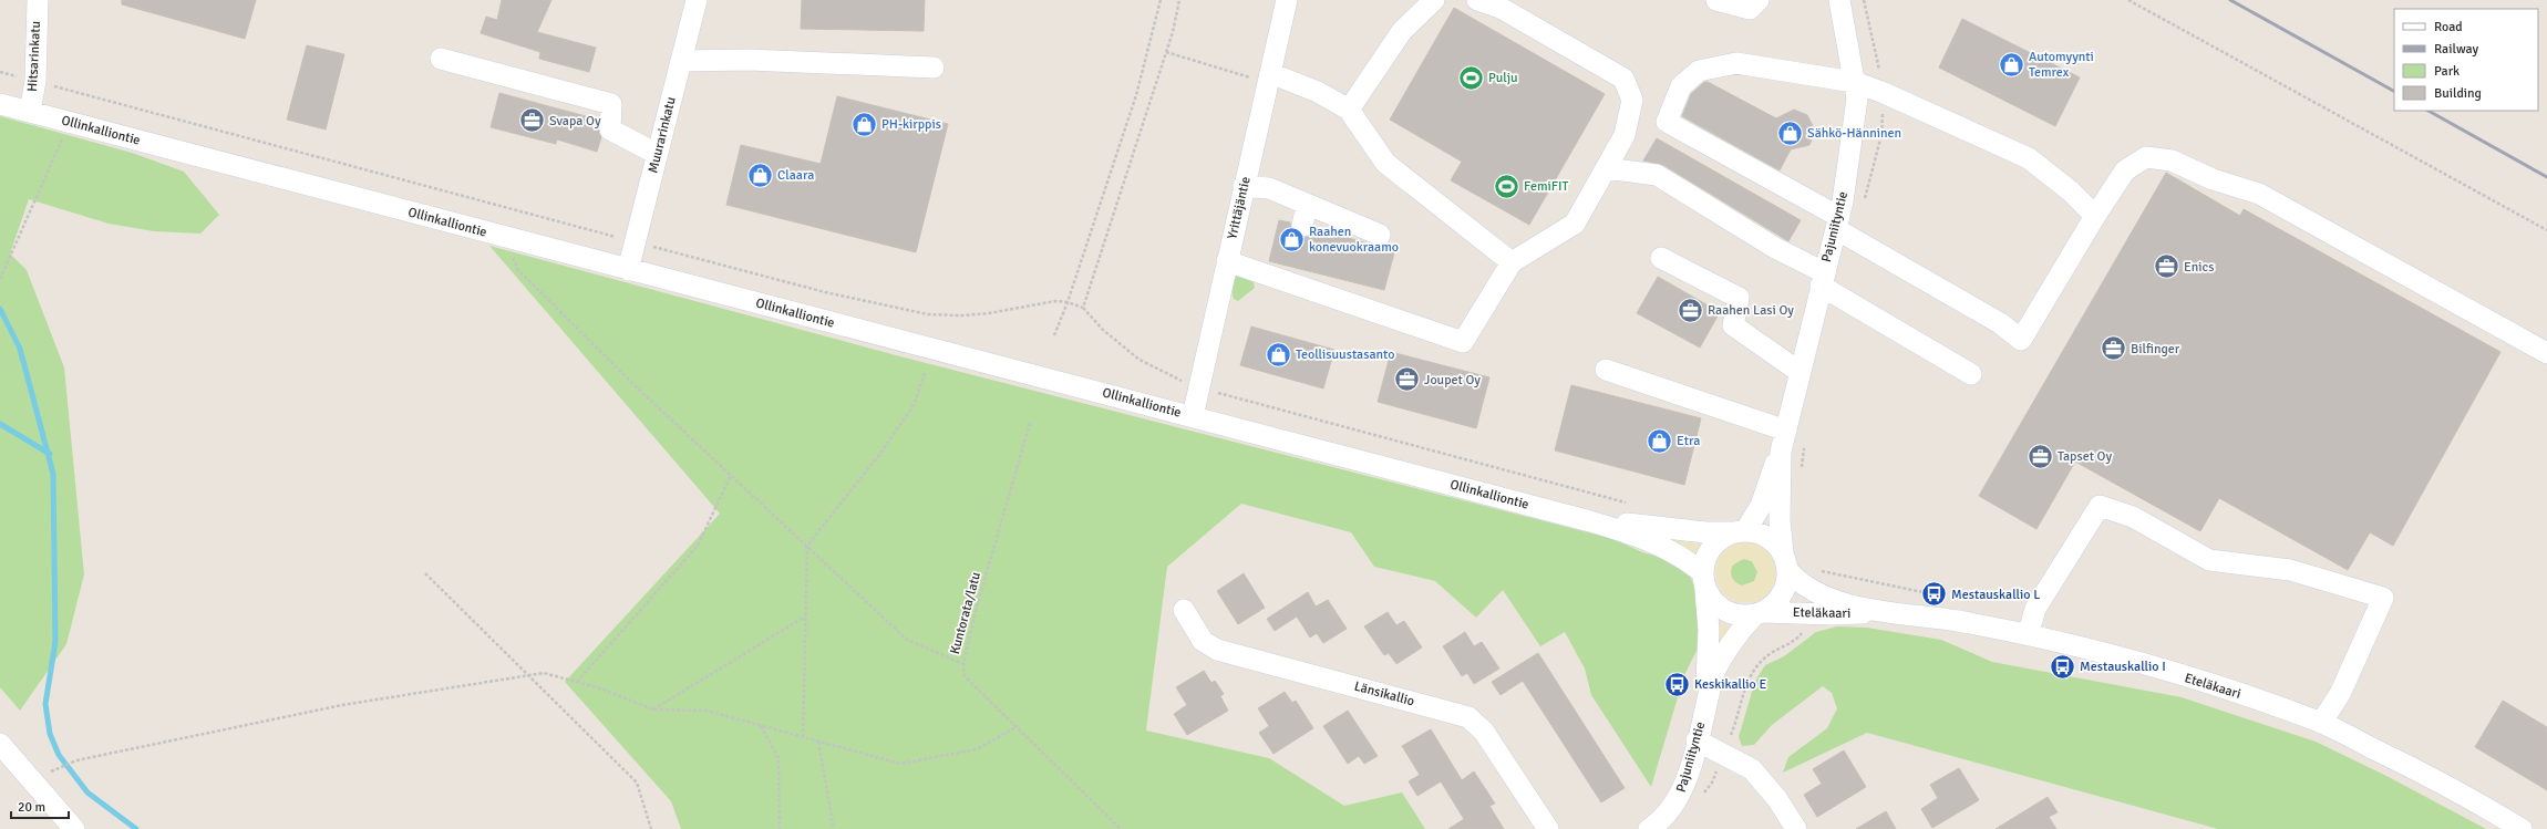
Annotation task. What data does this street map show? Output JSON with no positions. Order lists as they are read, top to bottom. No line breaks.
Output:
{"streets":{"street":["Hitsarinkatu","Ollinkalliontie","Muurarinkatu","Yrittäjäntie","Pajuniityntie","Eteläkaari","Länsikallio"],"path":["Kuntorata/latu"]},"crossings":[["Hitsarinkatu","Ollinkalliontie"],["Ollinkalliontie","Muurarinkatu"],["Ollinkalliontie","Yrittäjäntie"],["Ollinkalliontie","Pajuniityntie"],["Ollinkalliontie","Eteläkaari"],["Pajuniityntie","Eteläkaari"]],"places":{"shop":["Automyynti Temrex","PH-kirppis","Sähkö-Hänninen","Claara","Raahen konevuokraamo","Teollisuustasanto","Etra"],"sports":["Pulju","FemiFIT"],"office":["Svapa Oy","Enics","Raahen Lasi Oy","Bilfinger","Joupet Oy","Tapset Oy"],"bus stop":["Mestauskallio L","Mestauskallio I","Keskikallio E"]},"legend":["Road","Railway","Park","Building"],"scale_bar":"20 m"}
